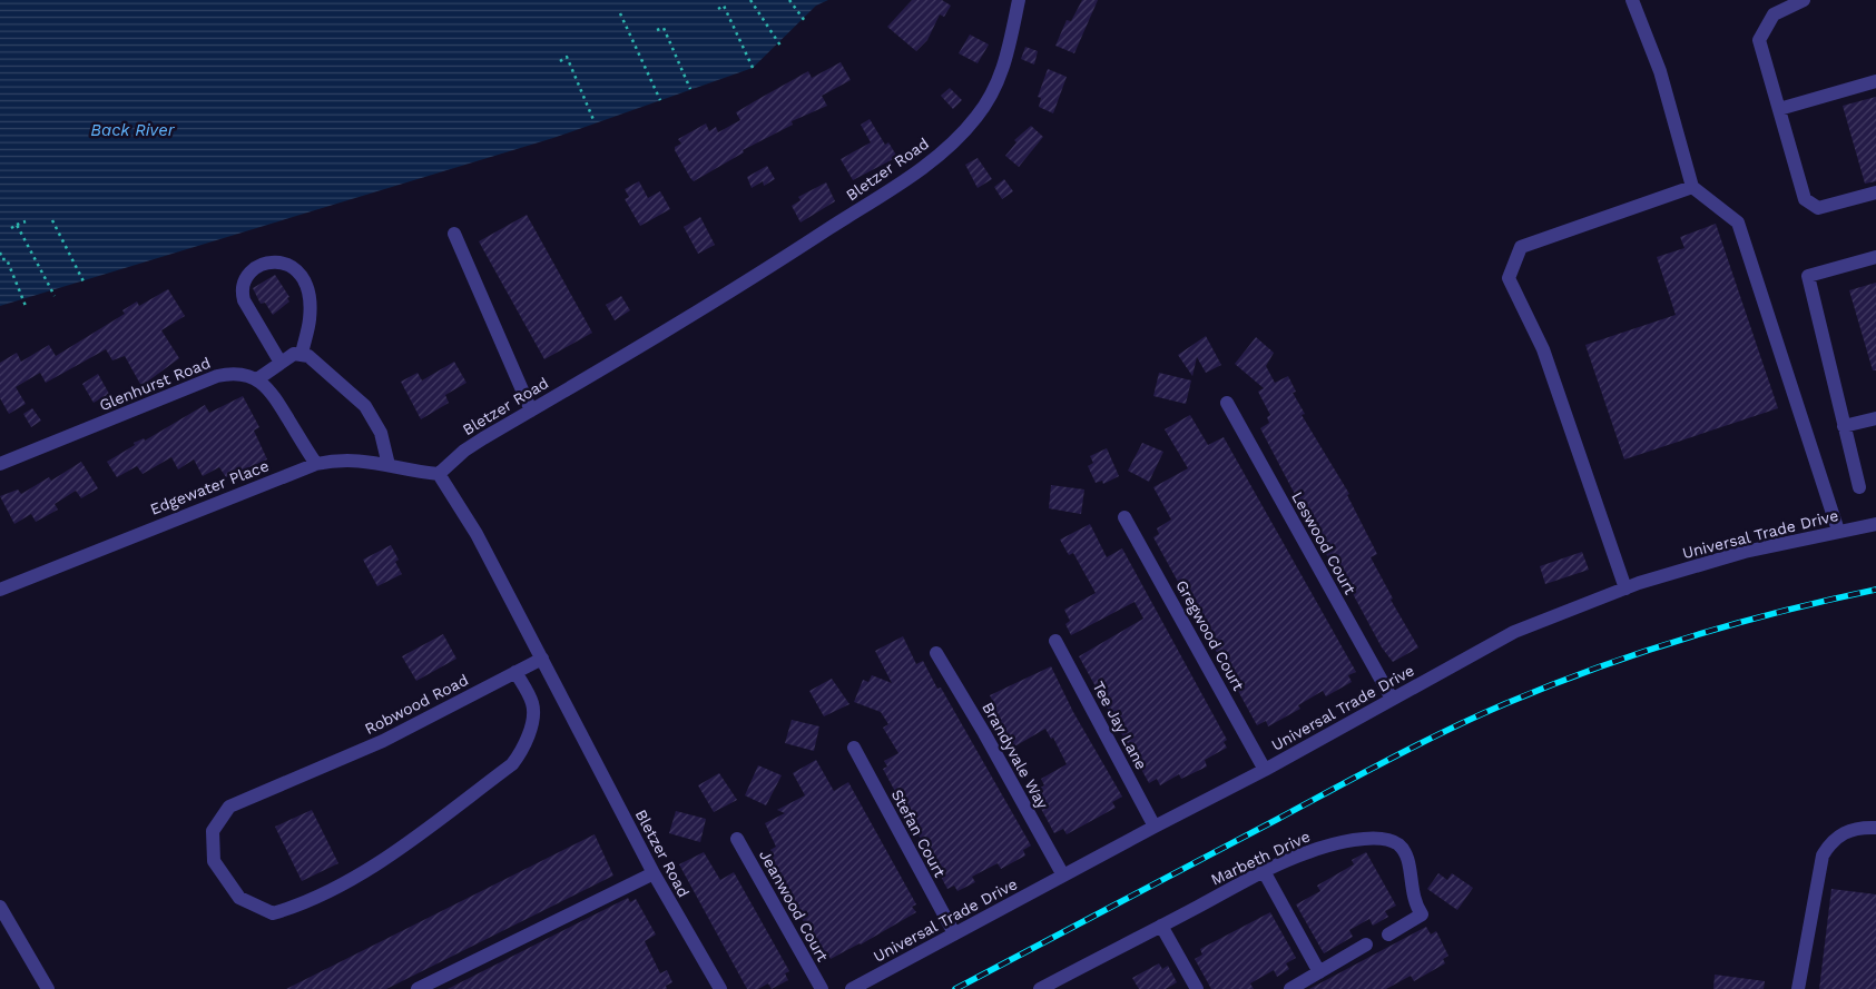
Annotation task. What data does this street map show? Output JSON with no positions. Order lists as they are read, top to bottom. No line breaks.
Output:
{"streets":{"street":["Bletzer Road","Glenhurst Road","Edgewater Place","Universal Trade Drive","Leswood Court","Gregwood Court","Robwood Road","Tee Jay Lane","Brandyvale Way","Stefan Court","Marbeth Drive","Jeanwood Court"]},"crossings":[["Bletzer Road","Edgewater Place"],["Bletzer Road","Robwood Road"],["Universal Trade Drive","Leswood Court"],["Universal Trade Drive","Gregwood Court"],["Universal Trade Drive","Tee Jay Lane"],["Universal Trade Drive","Brandyvale Way"],["Universal Trade Drive","Stefan Court"]],"water":["Back River"]}
